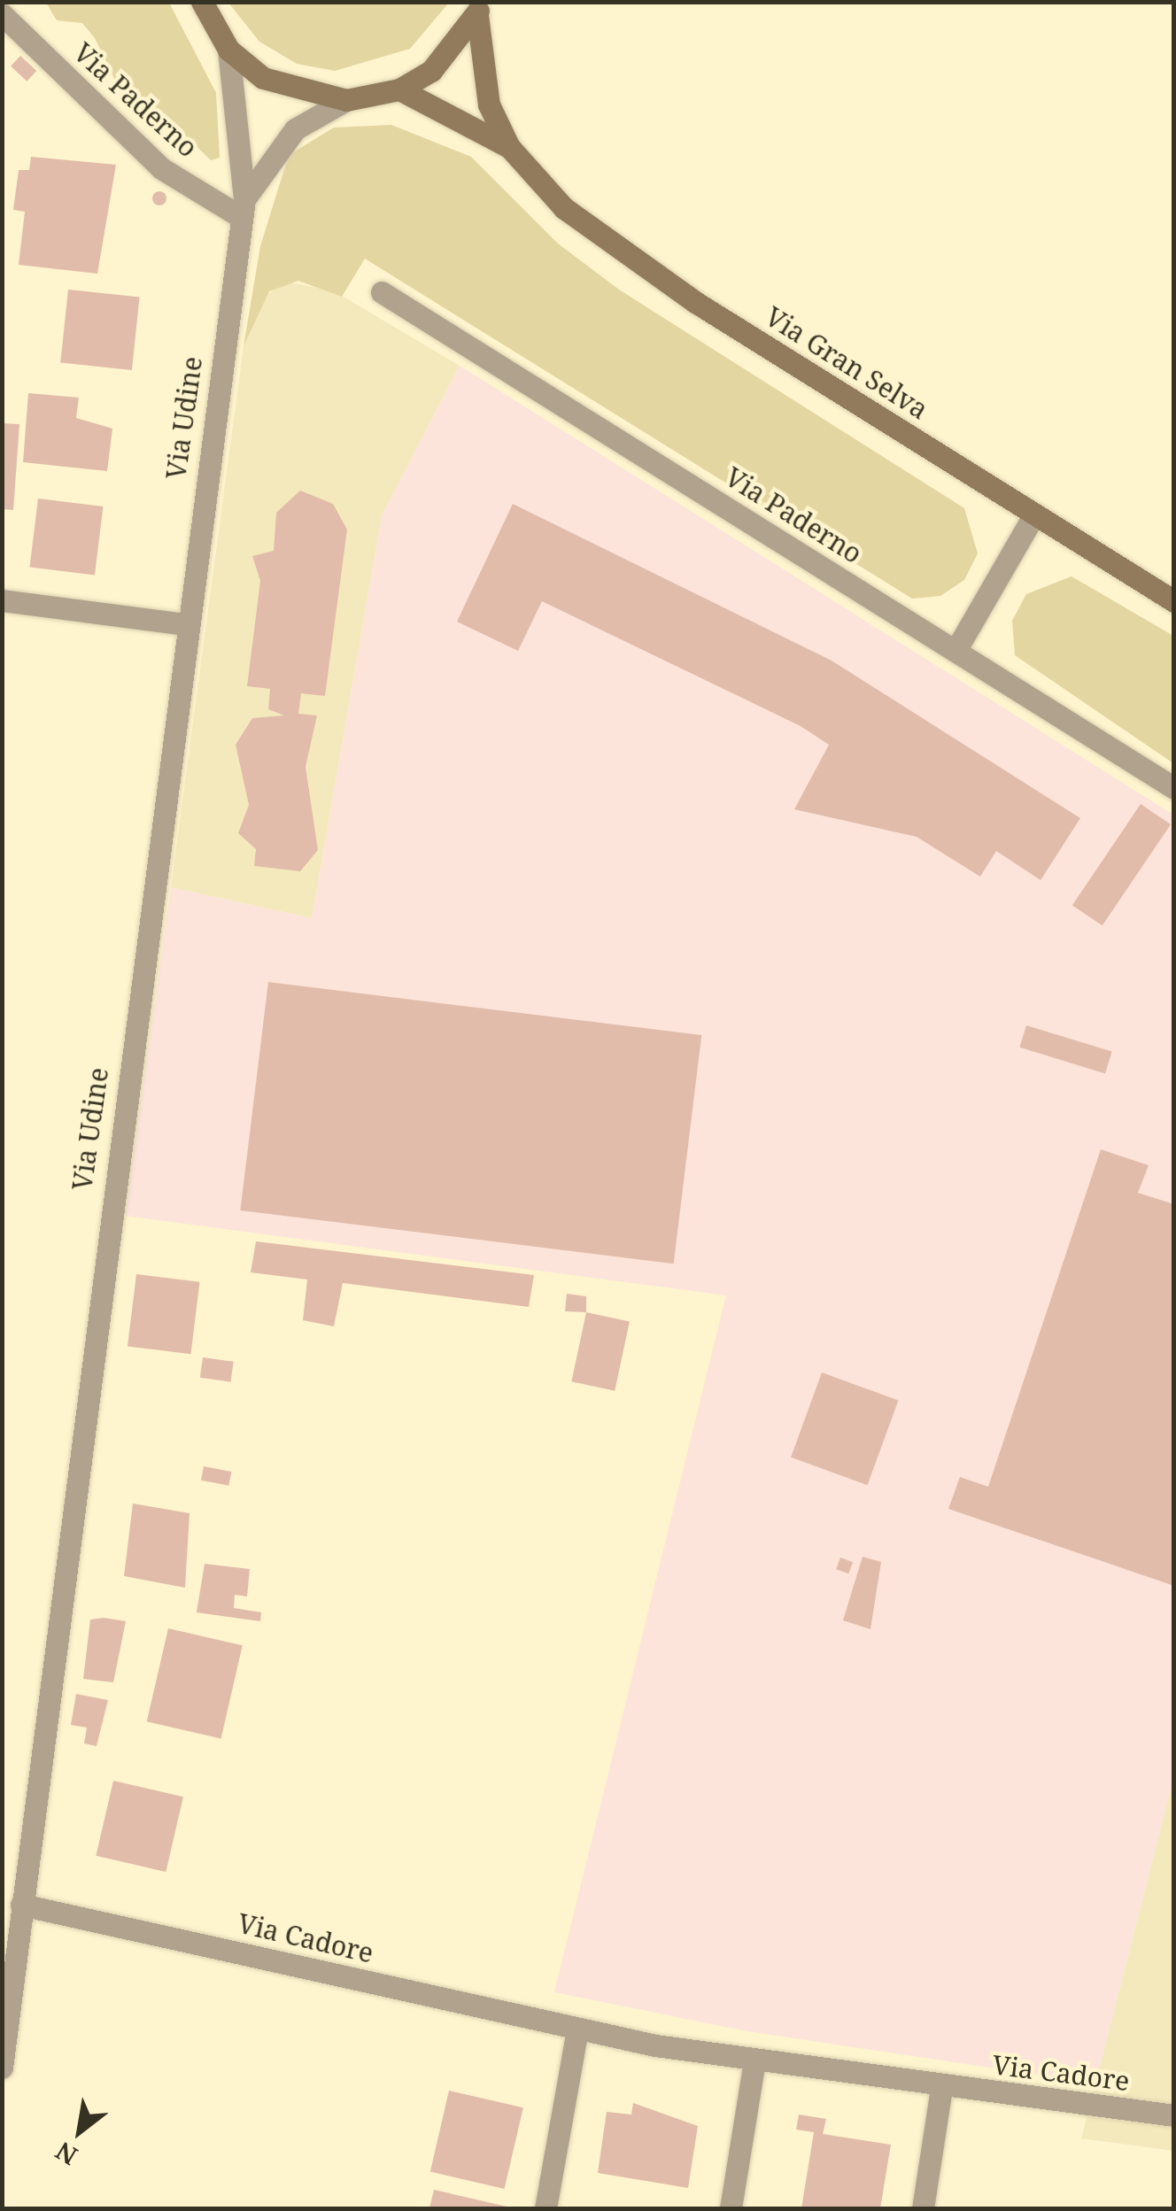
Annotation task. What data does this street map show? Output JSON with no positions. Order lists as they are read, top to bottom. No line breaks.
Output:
{"streets":{"main road":["Via Gran Selva"],"street":["Via Paderno","Via Udine","Via Cadore"]},"crossings":[["Via Paderno","Via Udine"],["Via Udine","Via Cadore"]],"north":"bottom left"}
